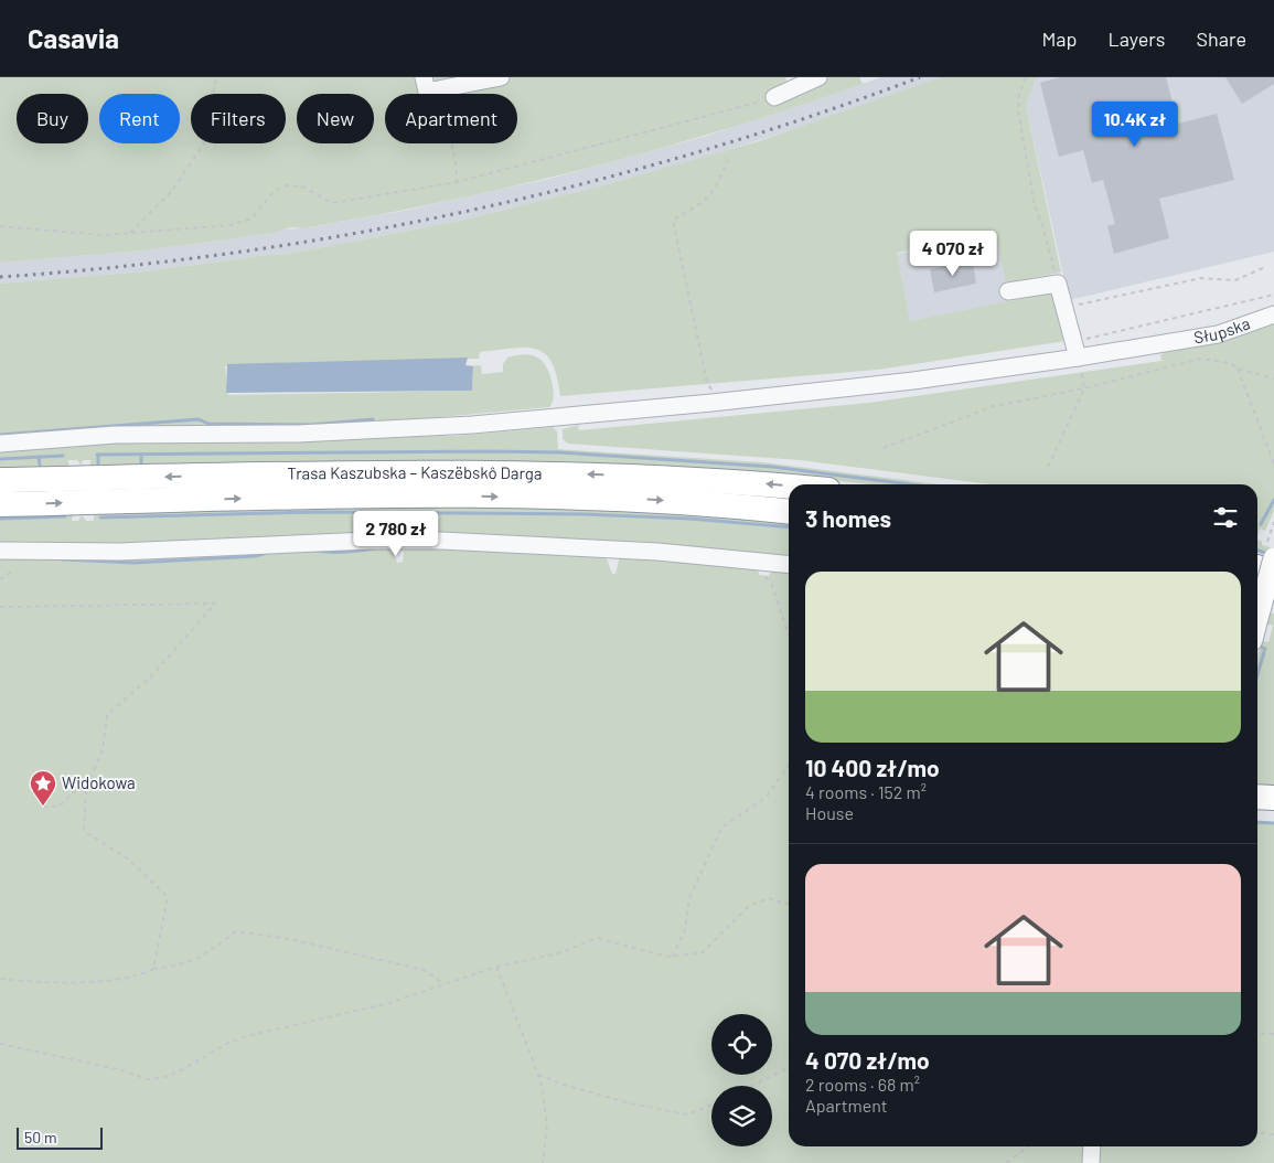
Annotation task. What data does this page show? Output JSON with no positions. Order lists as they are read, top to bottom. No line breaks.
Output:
{"streets":{"highway":["Trasa Kaszubska – Kaszëbskô Darga"],"street":["Słupska"]},"places":{"place":["Widokowa"]},"scale_bar":"50 m","page":{"header":"Casavia","nav":["Map","Layers","Share"],"chip":["Buy","Rent","Filters","New","Apartment"],"price":["10.4K zł","4 070 zł","2 780 zł"],"heading":"3 homes","list":[{"name":"10 400 zł/mo","note":"4 rooms · 152 m² · House"},{"name":"4 070 zł/mo","note":"2 rooms · 68 m² · Apartment"}],"scale":"50 m"}}
